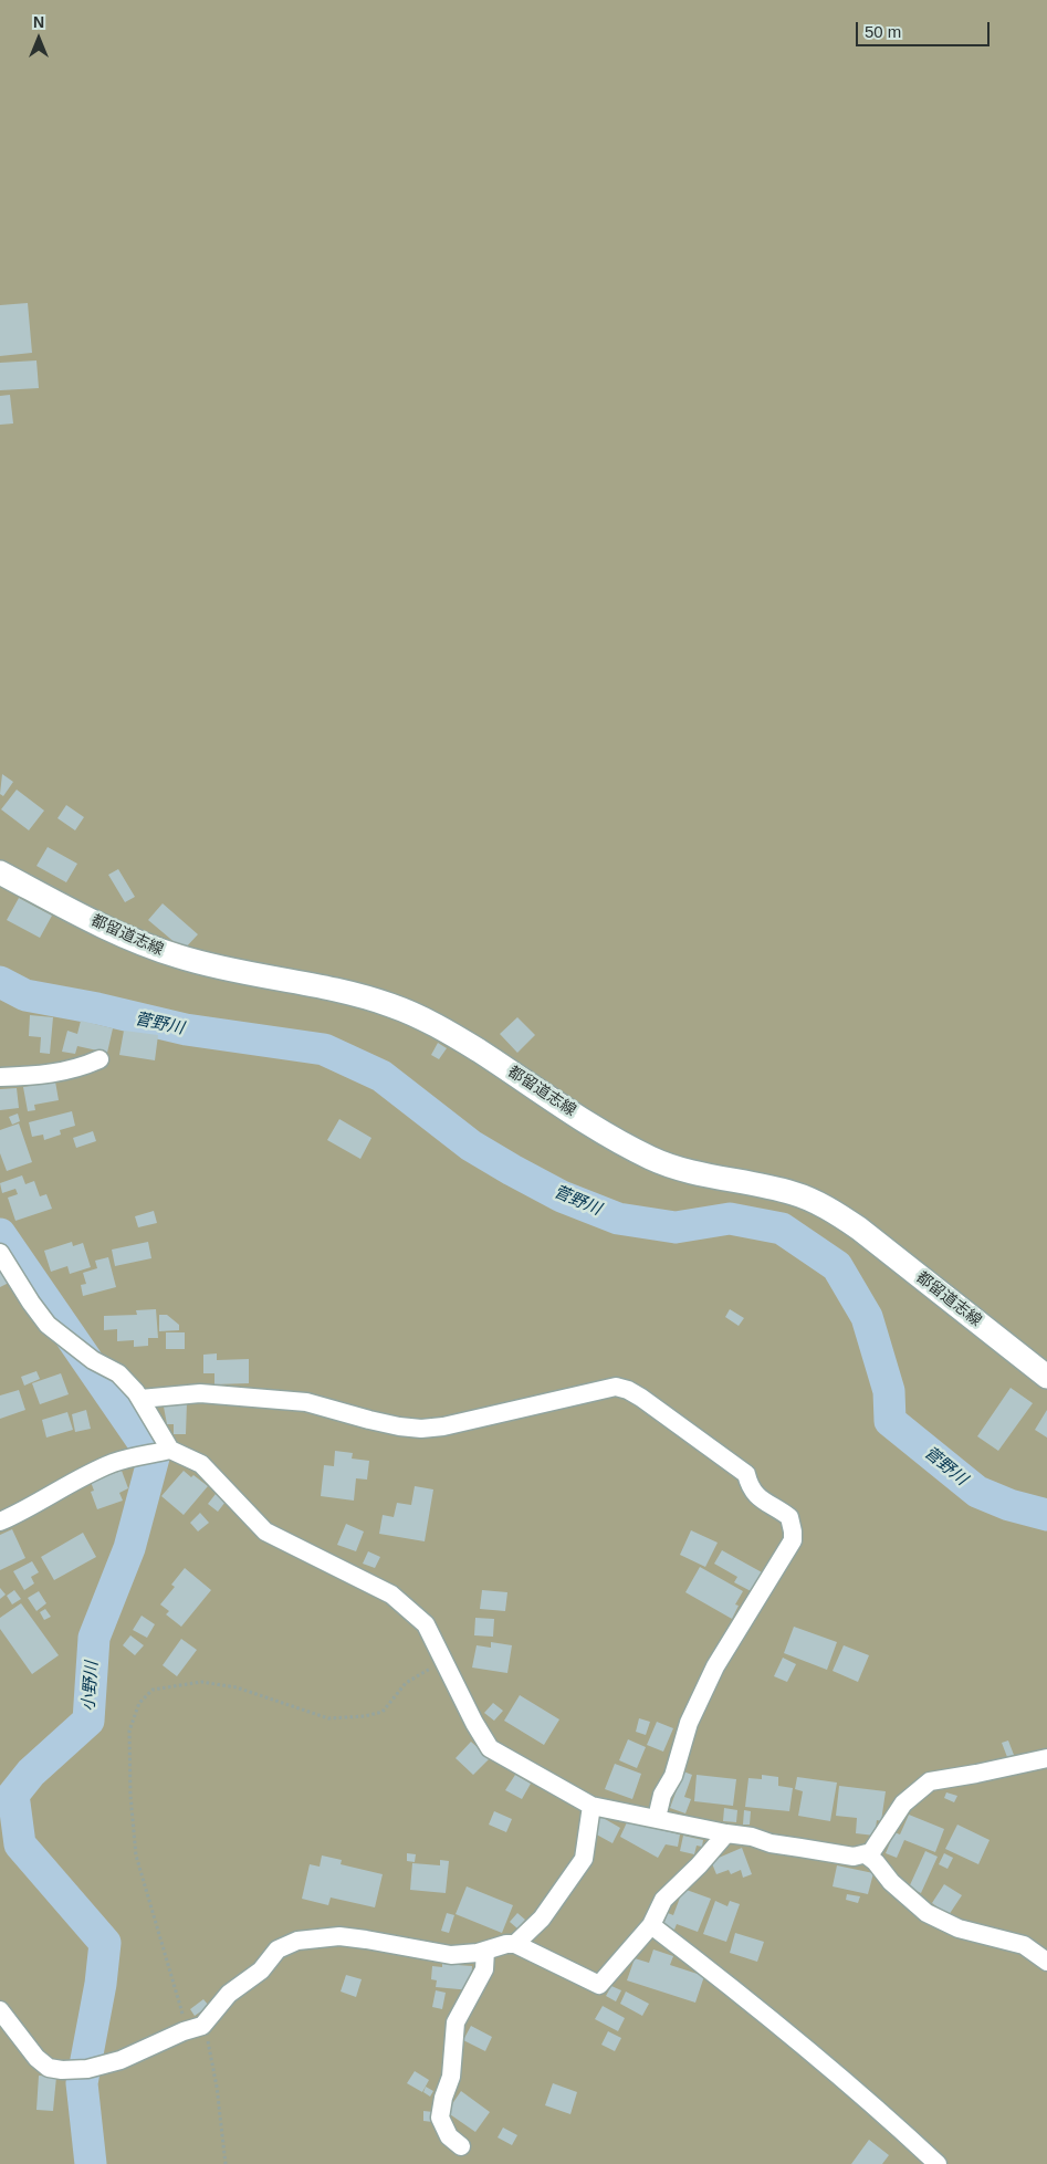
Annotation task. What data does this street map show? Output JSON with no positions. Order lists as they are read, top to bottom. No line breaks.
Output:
{"streets":{"main road":["都留道志線"]},"water":["菅野川","小野川"],"scale_bar":"50 m","north":"top"}
